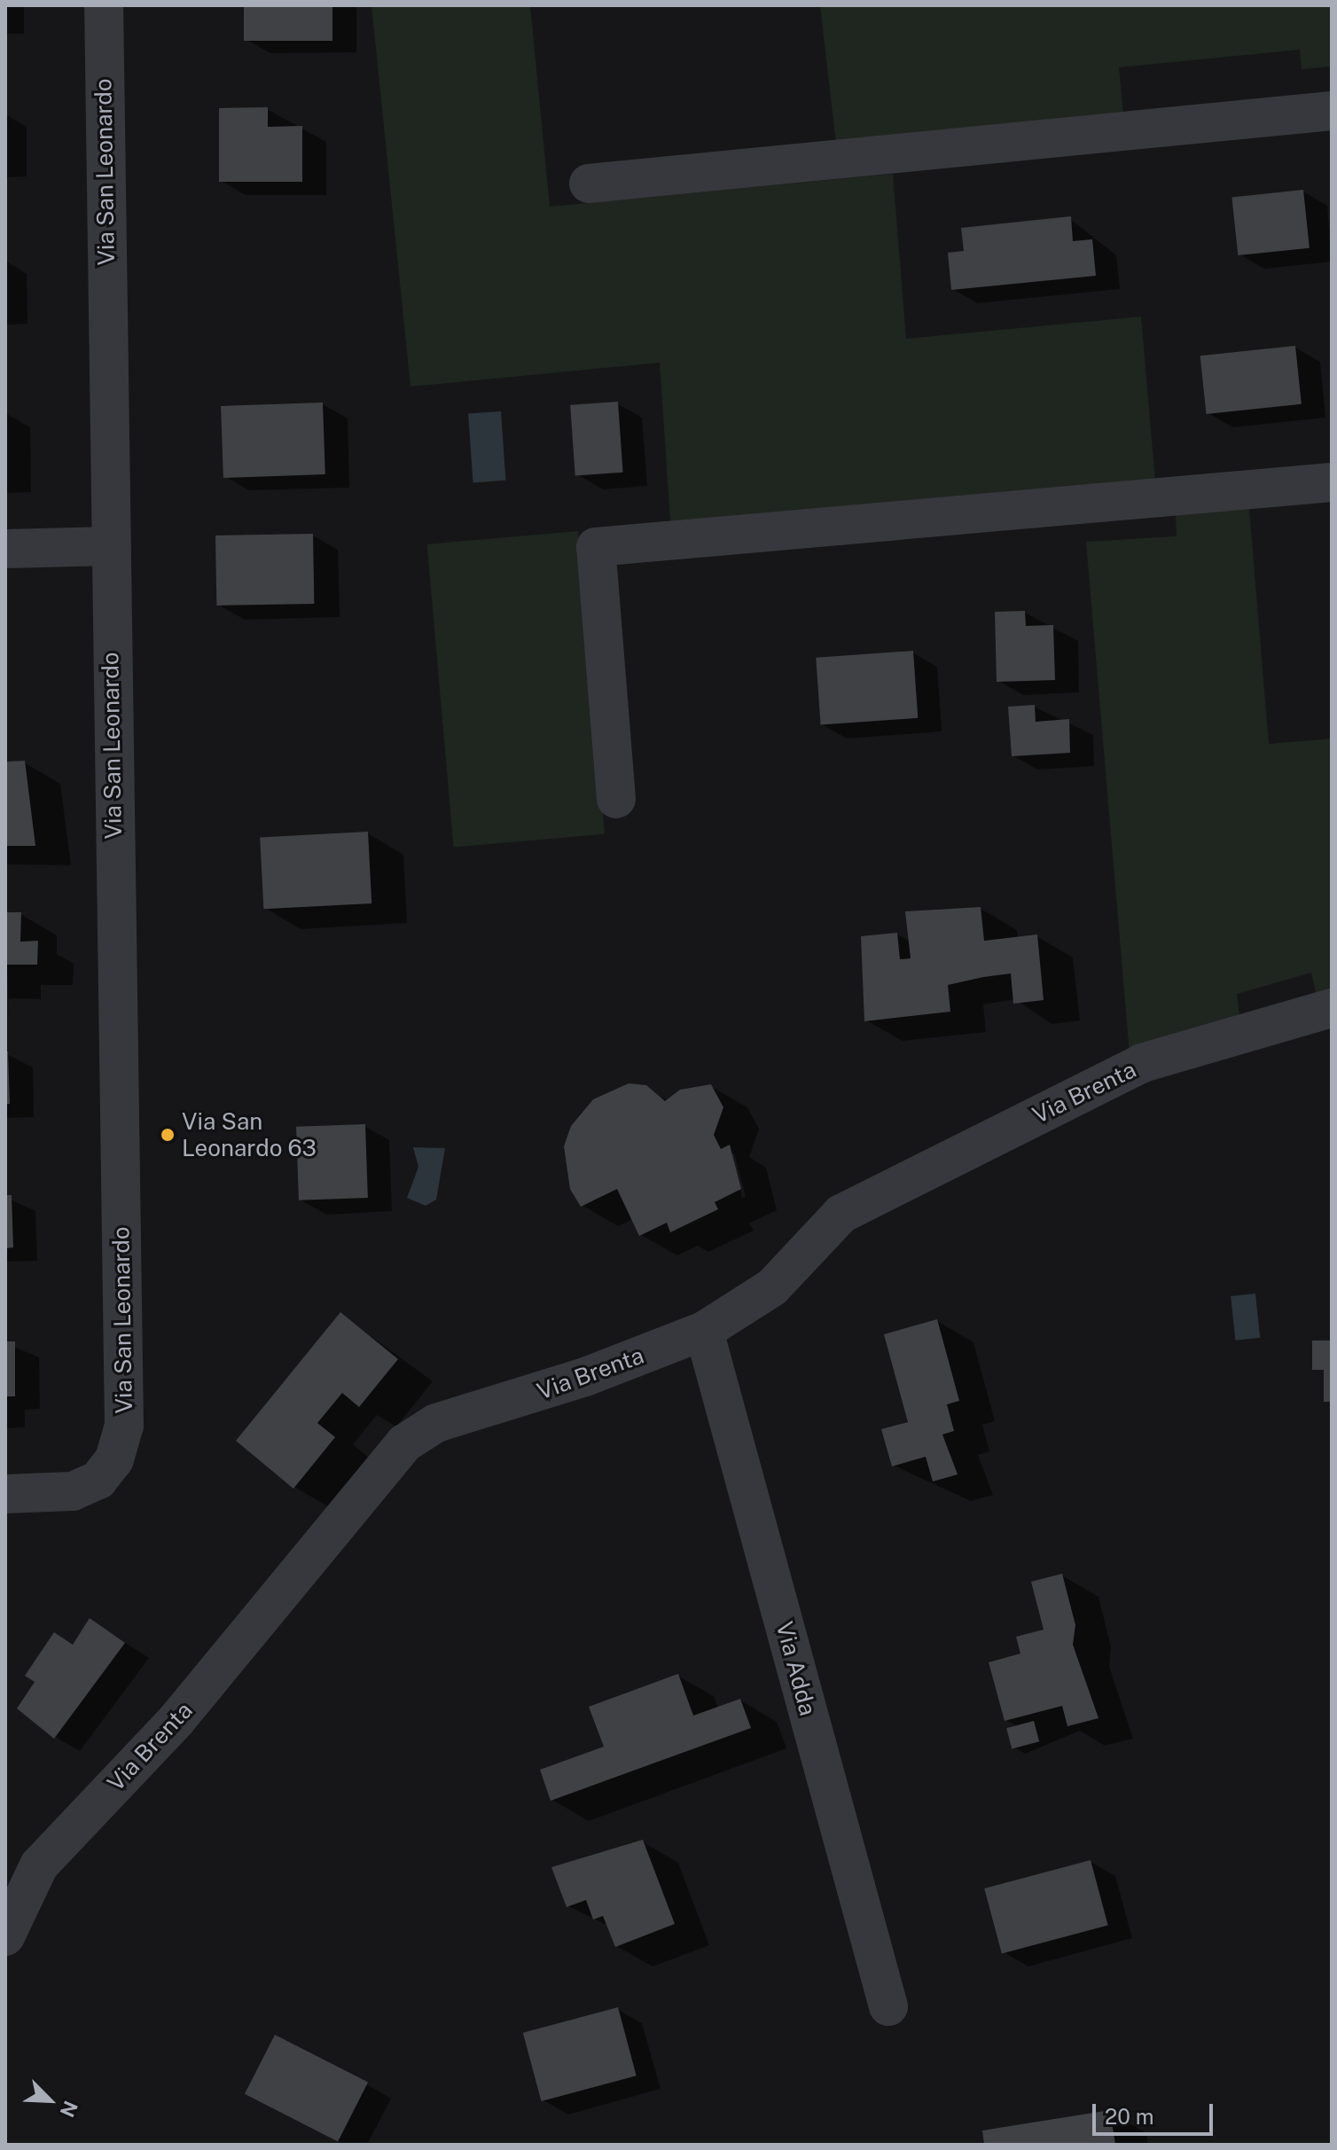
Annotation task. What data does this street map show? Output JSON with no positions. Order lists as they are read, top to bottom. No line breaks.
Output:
{"streets":{"street":["Via San Leonardo","Via Brenta","Via Adda"]},"crossings":[["Via Brenta","Via Adda"]],"places":["Via San Leonardo 63"],"scale_bar":"20 m","north":"bottom right"}
